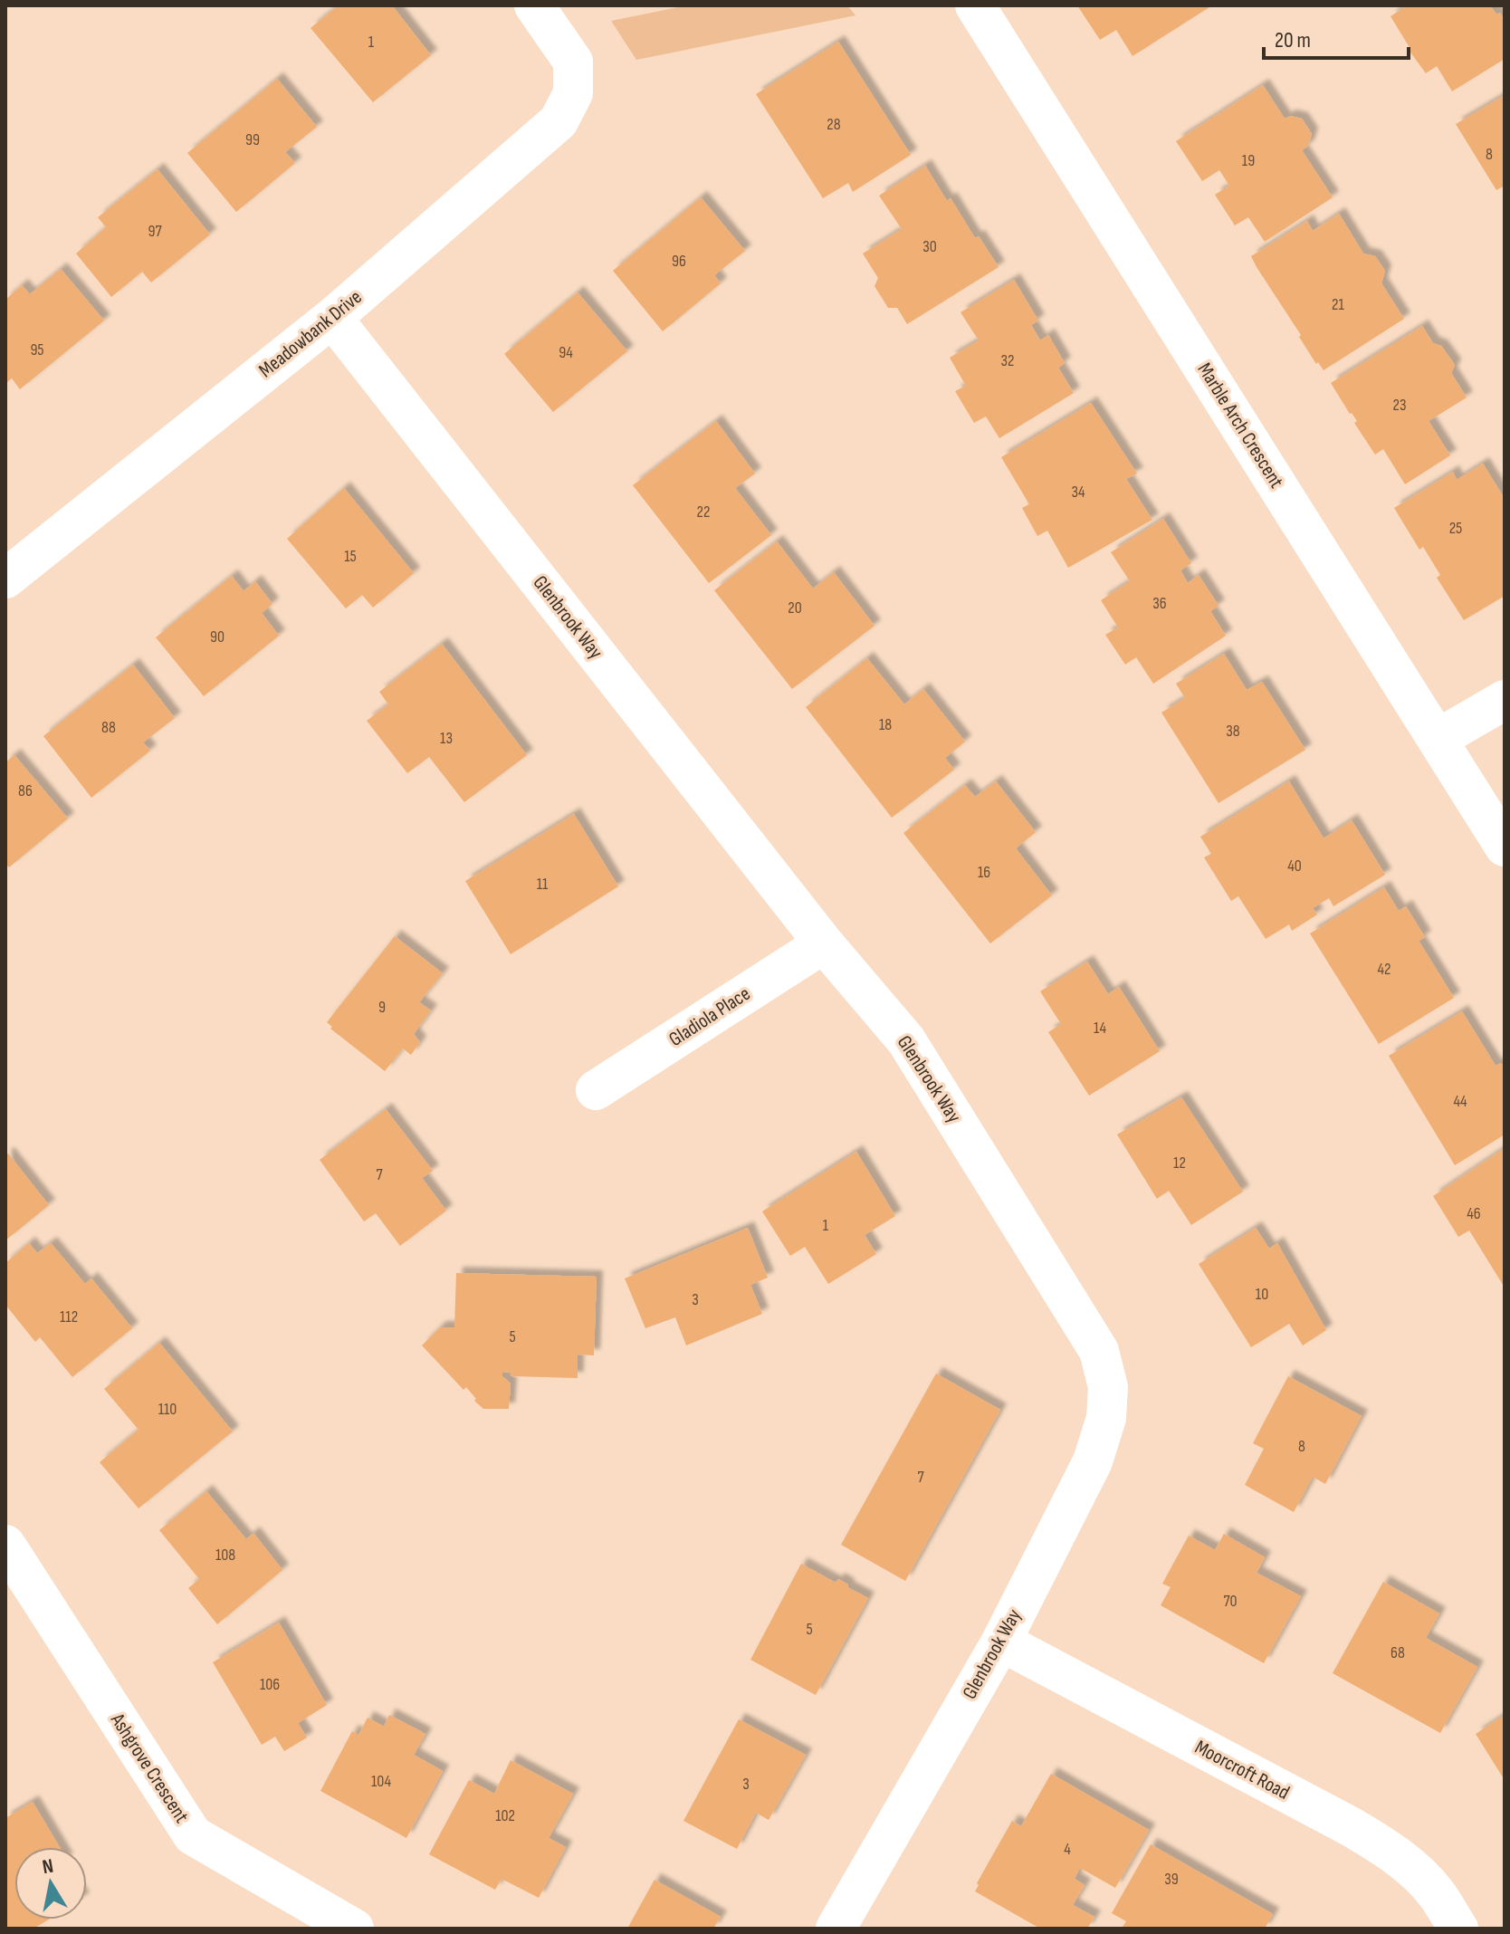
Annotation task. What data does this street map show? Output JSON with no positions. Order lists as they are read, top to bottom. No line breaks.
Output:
{"streets":{"street":["Meadowbank Drive","Marble Arch Crescent","Glenbrook Way","Gladiola Place","Ashgrove Crescent","Moorcroft Road"]},"crossings":[["Meadowbank Drive","Glenbrook Way"],["Glenbrook Way","Gladiola Place"],["Glenbrook Way","Moorcroft Road"]],"house_numbers":["1","28","99","8","19","97","30","96","21","95","94","32","23","34","22","25","15","36","20","90","18","88","38","13","86","40","16","11","42","9","14","44","12","7","46","1","10","3","112","5","110","8","7","108","70","5","68","106","104","3","102","4","39"],"scale_bar":"20 m","north":"top"}
